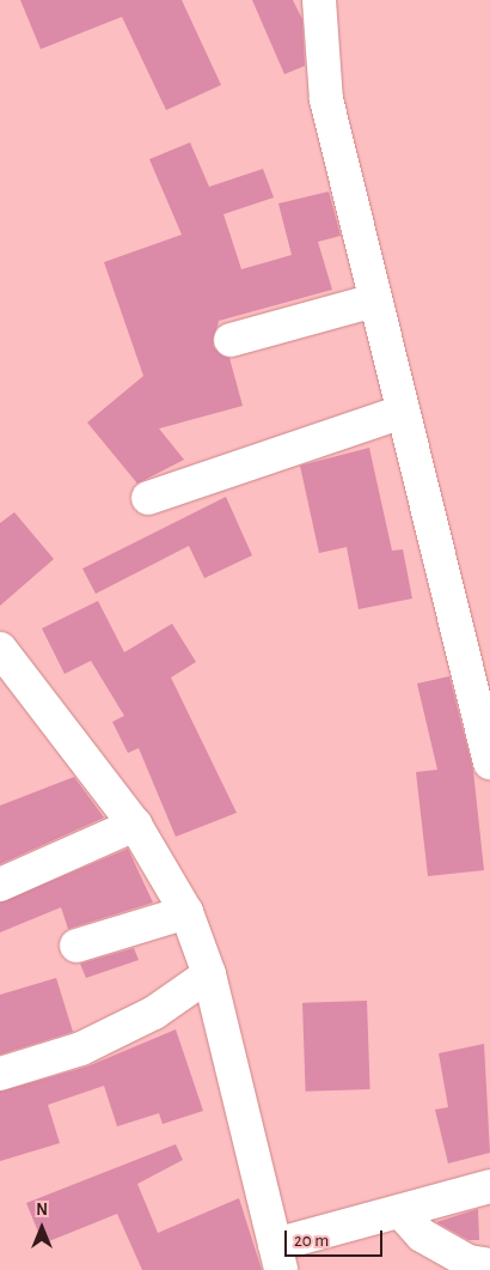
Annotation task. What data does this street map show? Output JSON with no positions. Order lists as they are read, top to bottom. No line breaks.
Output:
{"scale_bar":"20 m","north":"top"}
